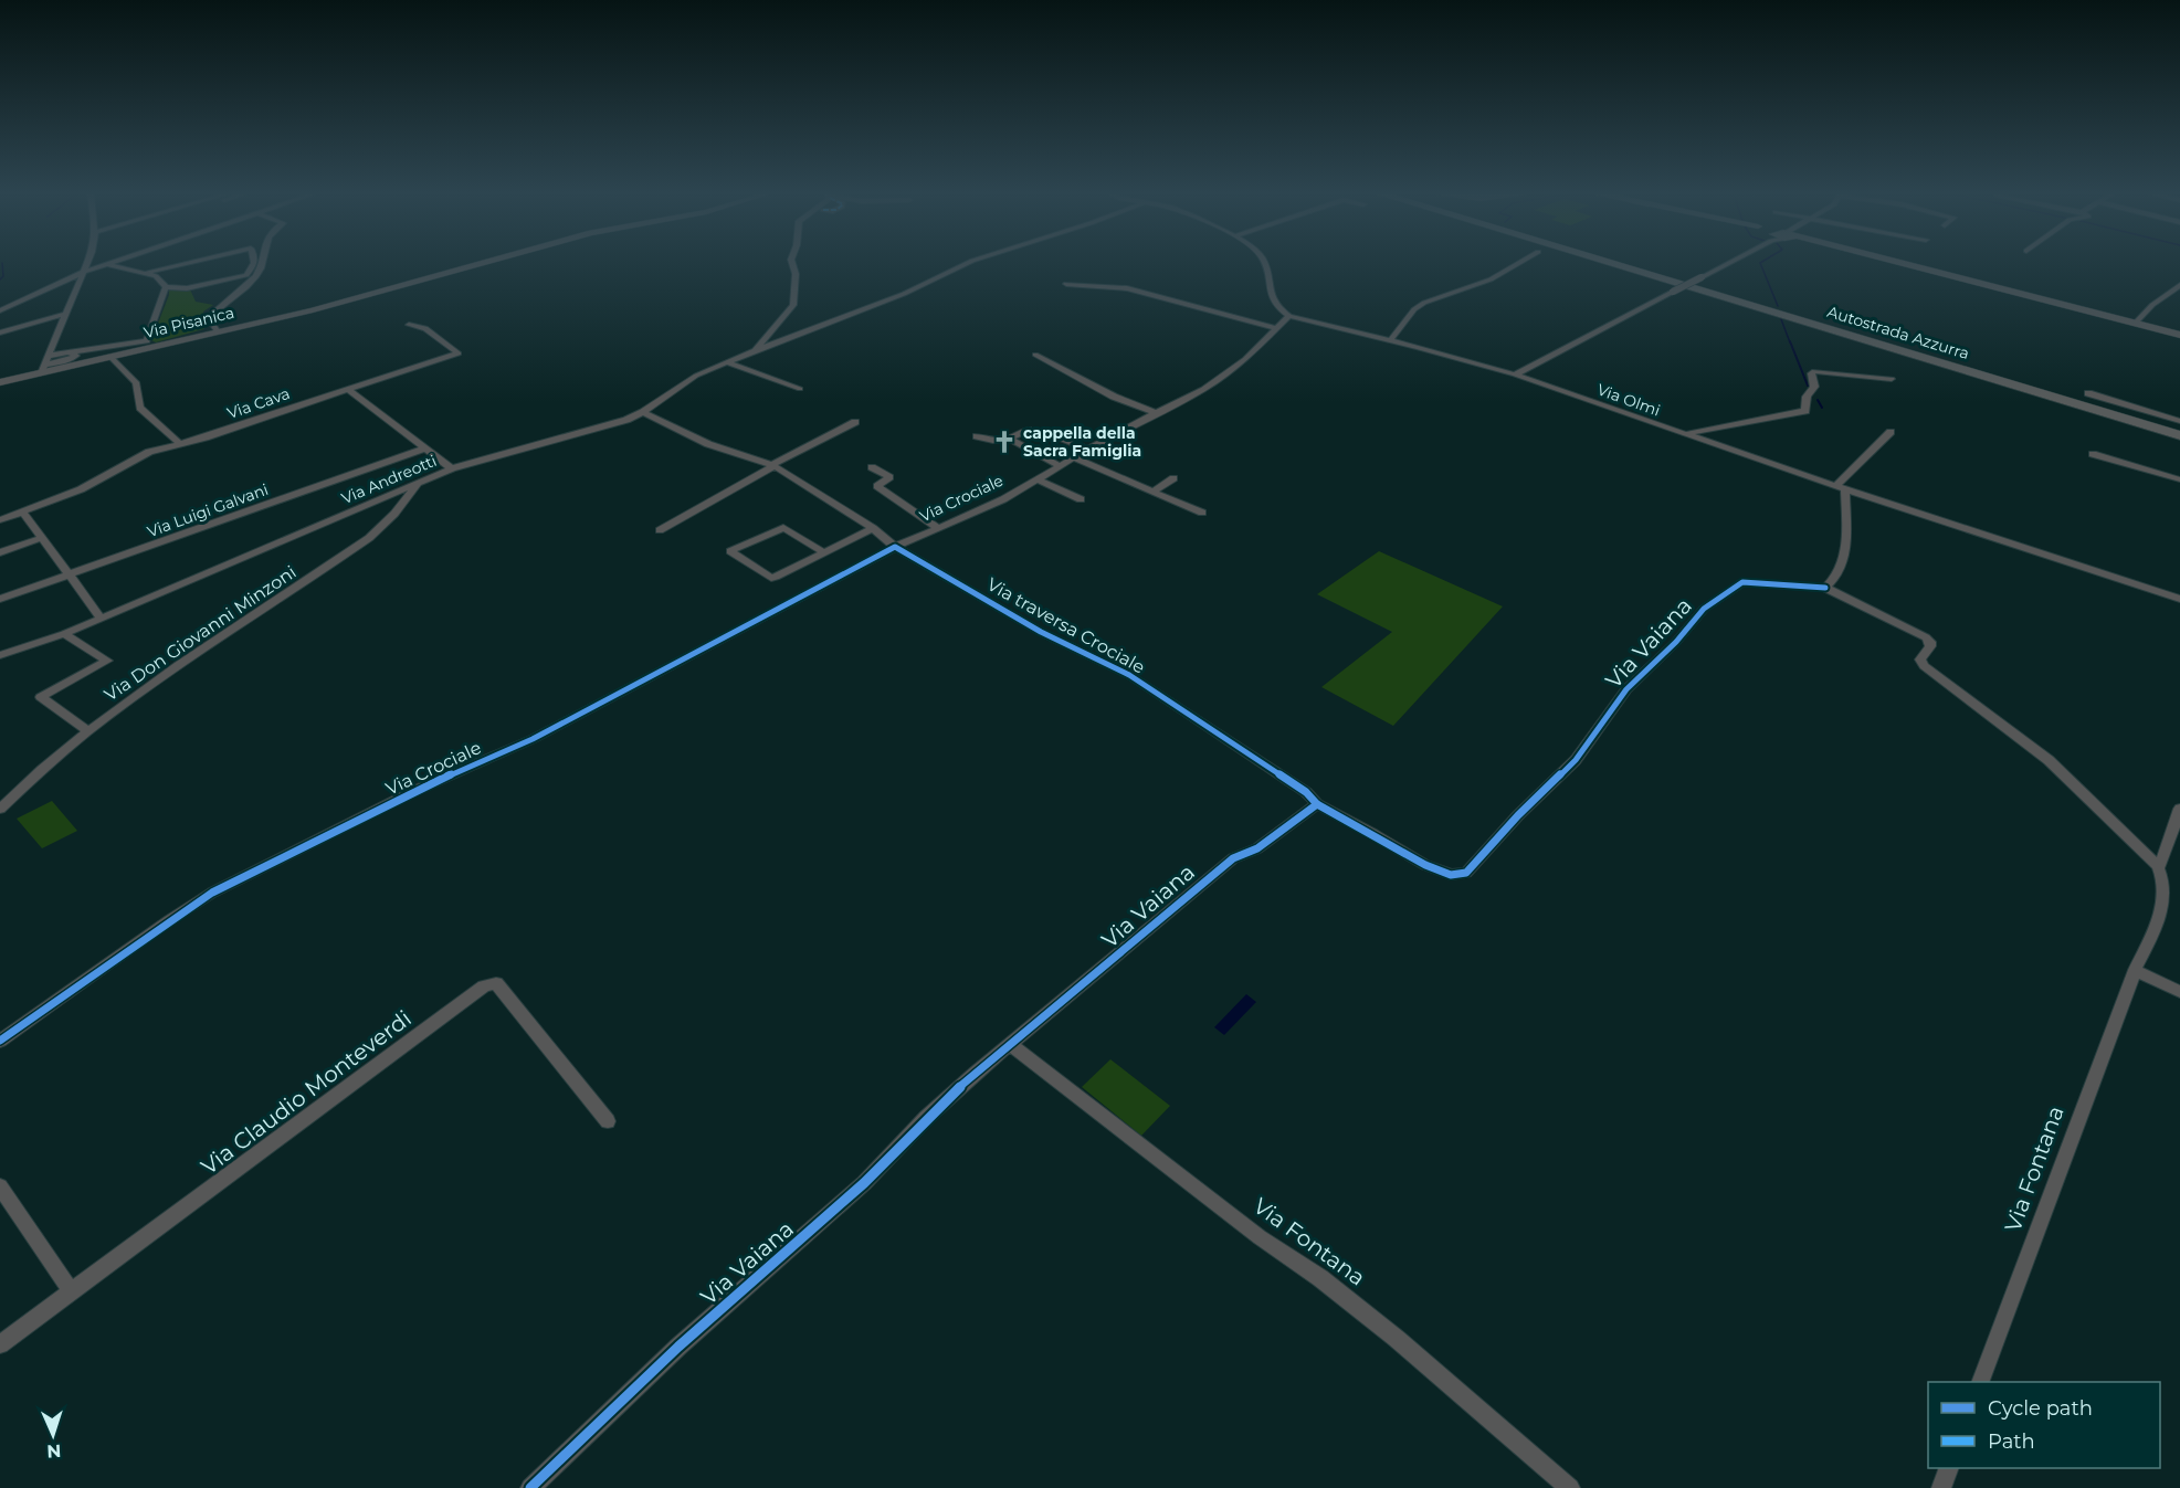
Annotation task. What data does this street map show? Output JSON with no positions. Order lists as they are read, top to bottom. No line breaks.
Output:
{"streets":{"highway":["Autostrada Azzurra"],"street":["Via Pisanica","Via Olmi","Via Cava","Via Andreotti","Via Crociale","Via Luigi Galvani","Via traversa Crociale","Via Don Giovanni Minzoni","Via Vaiana","Via Claudio Monteverdi","Via Fontana"]},"crossings":[["Via Olmi","Via Crociale"],["Via Andreotti","Via Don Giovanni Minzoni"],["Via Crociale","Via traversa Crociale"],["Via traversa Crociale","Via Vaiana"],["Via Vaiana","Via Fontana"]],"places":{"church":["cappella della Sacra Famiglia"]},"legend":["Cycle path","Path"],"north":"bottom"}
